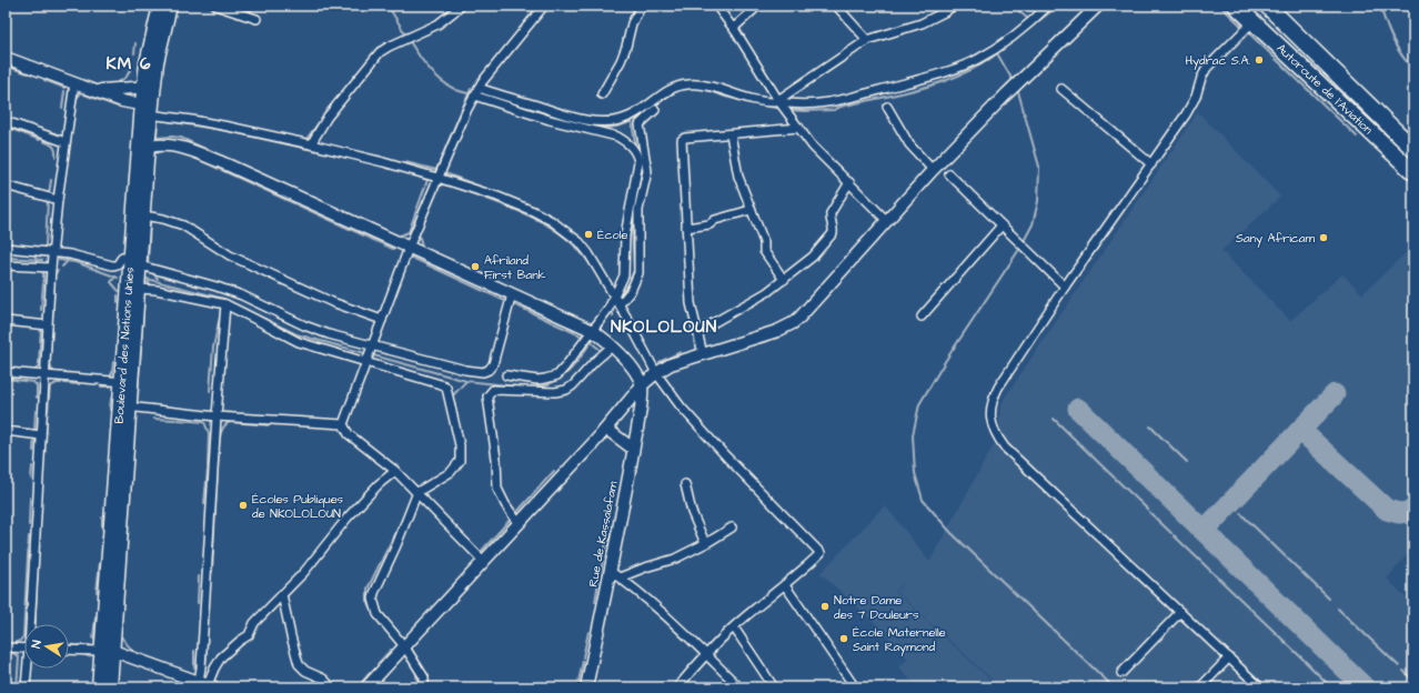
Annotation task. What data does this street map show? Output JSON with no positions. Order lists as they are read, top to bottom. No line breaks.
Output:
{"streets":{"highway":["Autoroute de l'Aviation"],"main road":["Boulevard des Nations Unies"],"street":["Rue de Kassalafam"]},"districts":["KM 6","NKOLOLOUN"],"places":["Hydrac S.A.","École","Sany Africam","Afriland First Bank","Écoles Publiques de NKOLOLOUN","Notre Dame des 7 Douleurs","École Maternelle Saint Raymond"],"north":"left"}
